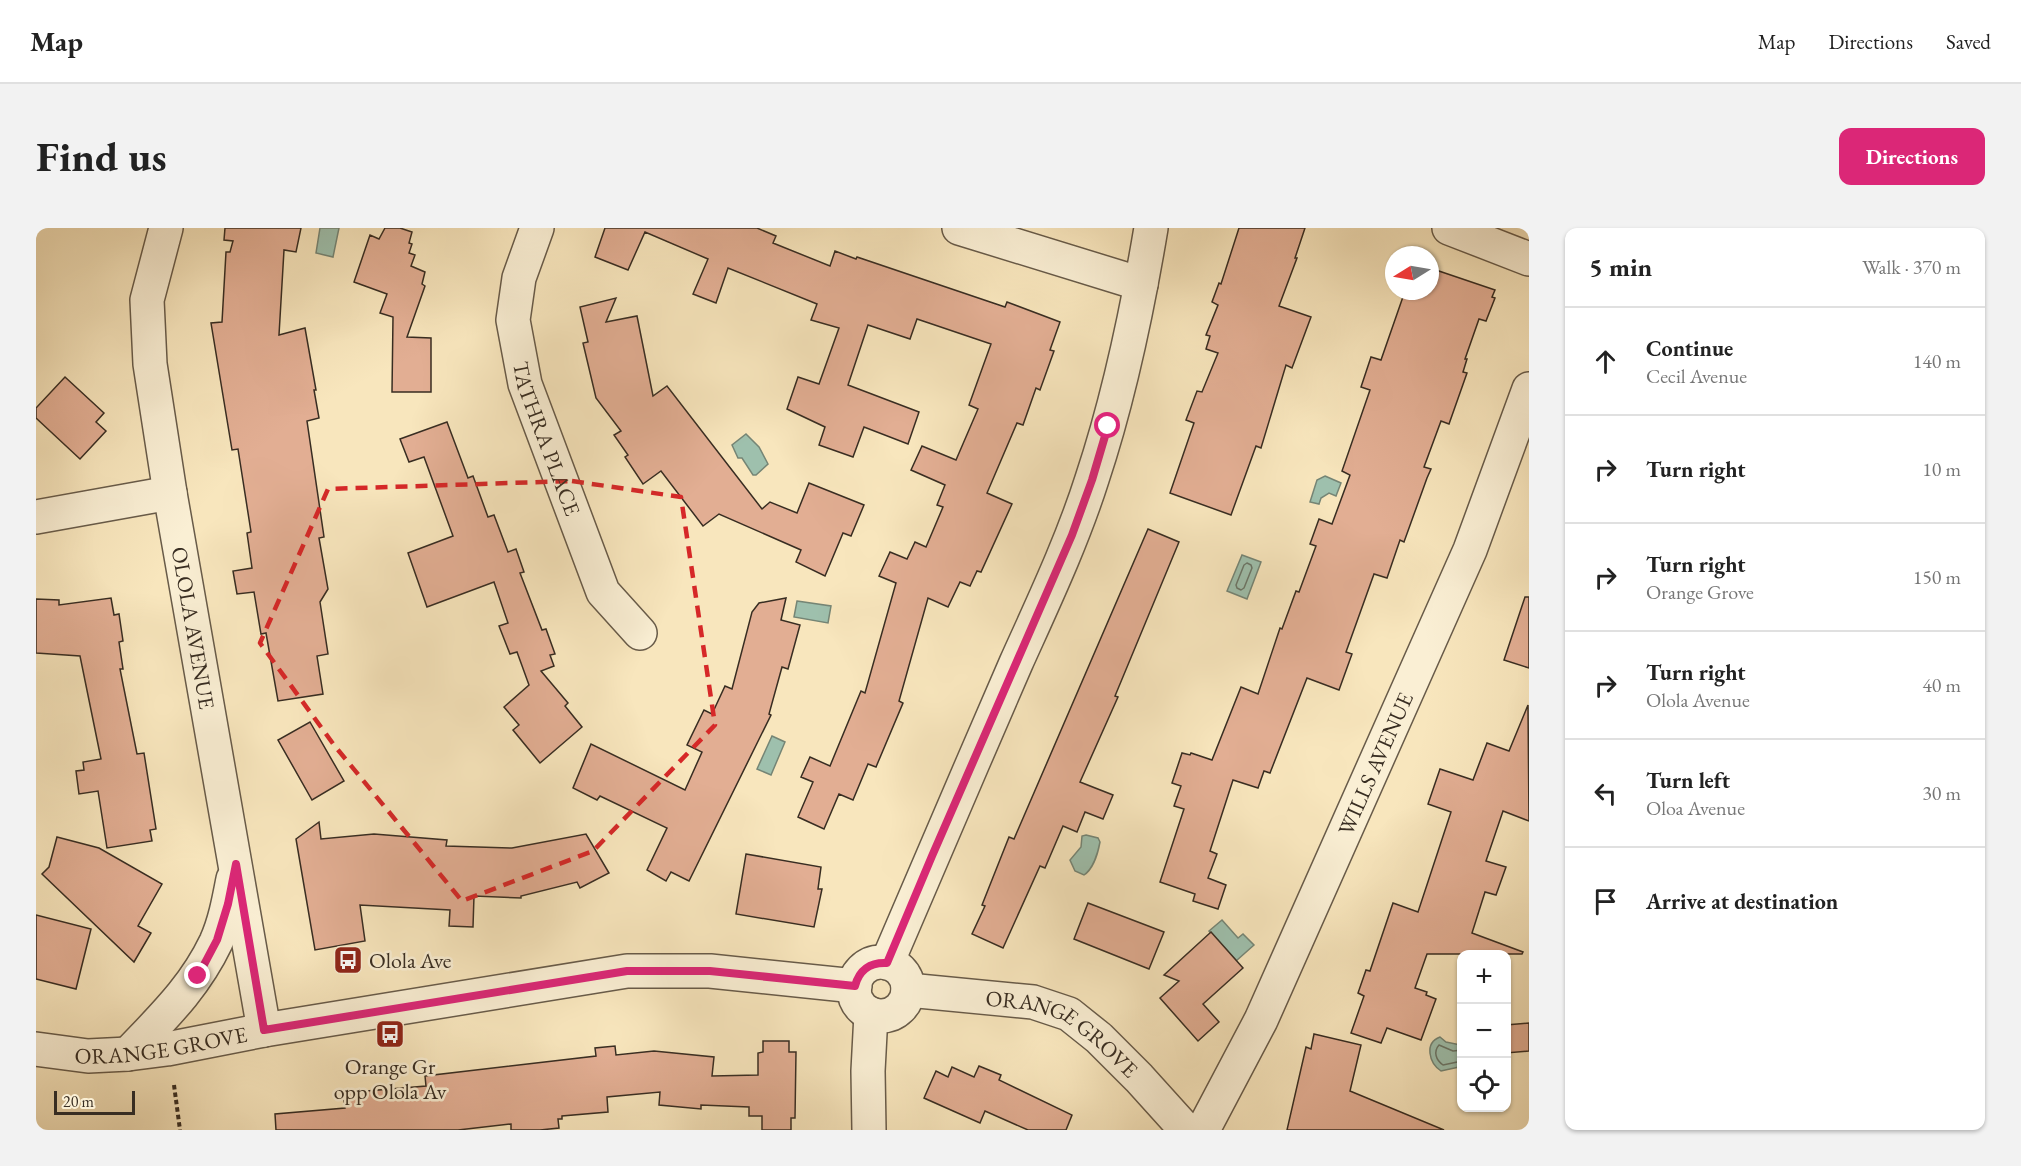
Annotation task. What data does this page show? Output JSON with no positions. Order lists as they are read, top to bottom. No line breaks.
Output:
{"streets":{"street":["TATHRA PLACE","OLOLA AVENUE","WILLS AVENUE","ORANGE GROVE"]},"crossings":[["OLOLA AVENUE","ORANGE GROVE"]],"places":{"bus stop":["Olola Ave","Orange Gr opp Olola Av"]},"scale_bar":"20 m","north":"left","page":{"header":"Map","nav":["Map","Directions","Saved"],"buttons":"Directions","title":"Find us","heading":["5 min","Walk · 370 m"],"list":[["Continue","Cecil Avenue","140 m"],["Turn right","10 m"],["Turn right","Orange Grove","150 m"],["Turn right","Olola Avenue","40 m"],["Turn left","Oloa Avenue","30 m"],"Arrive at destination"],"map_buttons":["+","−"],"scale":"20 m"}}
